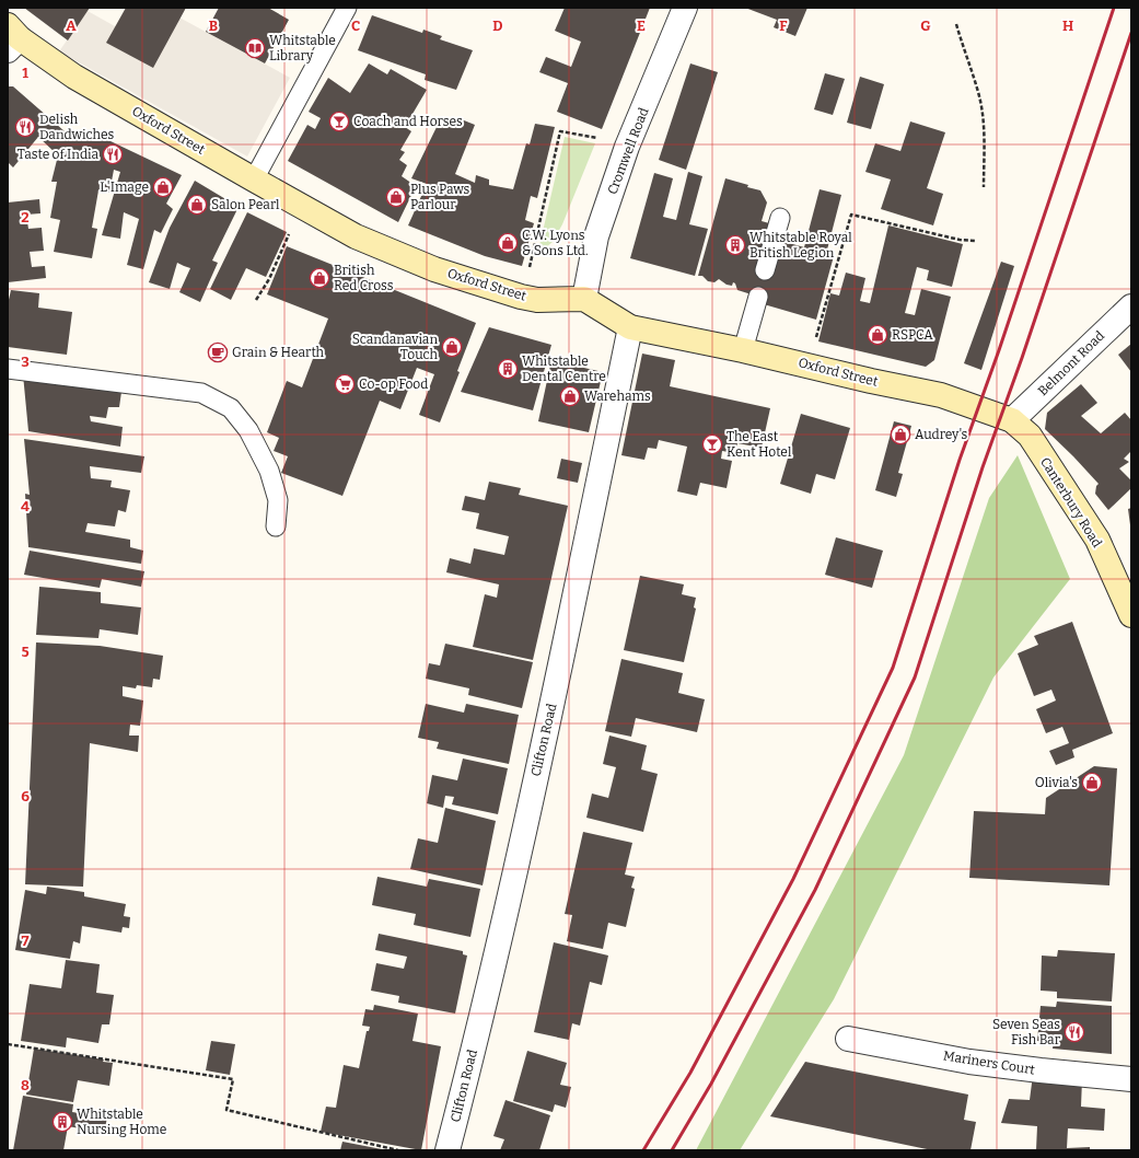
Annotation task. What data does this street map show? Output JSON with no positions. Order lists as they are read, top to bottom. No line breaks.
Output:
{"streets":{"main road":["Oxford Street","Canterbury Road"],"street":["Cromwell Road","Belmont Road","Clifton Road","Mariners Court"]},"crossings":[["Oxford Street","Cromwell Road"],["Oxford Street","Belmont Road"],["Oxford Street","Canterbury Road"],["Oxford Street","Clifton Road"],["Belmont Road","Canterbury Road"]],"places":{"library":["Whitstable Library"],"bar":["Coach and Horses","The East Kent Hotel"],"restaurant":["Delish Dandwiches","Taste of India","Seven Seas Fish Bar"],"shop":["L'Image","Plus Paws Parlour","Salon Pearl","C.W. Lyons & Sons Ltd.","British Red Cross","RSPCA","Scandanavian Touch","Warehams","Audrey's","Olivia's"],"building":["Whitstable Royal British Legion","Whitstable Dental Centre","Whitstable Nursing Home"],"cafe":["Grain & Hearth"],"supermarket":["Co-op Food"]},"grid":{"columns":["A","B","C","D","E","F","G","H"],"rows":["1","2","3","4","5","6","7","8"]}}
